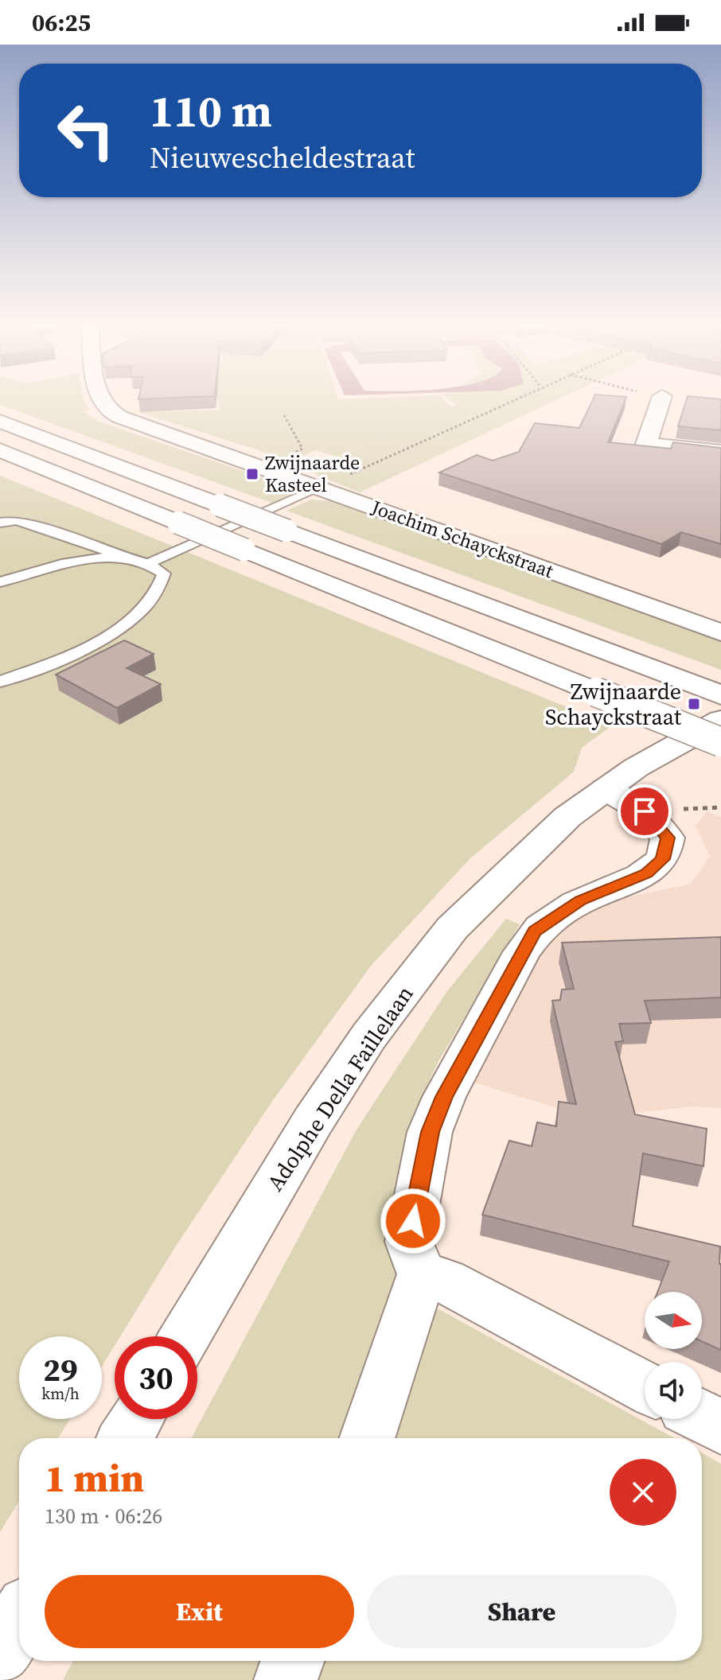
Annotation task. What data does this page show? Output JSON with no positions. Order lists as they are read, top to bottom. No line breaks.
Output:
{"streets":{"main road":["Joachim Schayckstraat","Adolphe Della Faillelaan"]},"places":{"transit":["Zwijnaarde Kasteel","Zwijnaarde Schayckstraat"]},"north":"right","page":{"status":"06:25","turn":["110 m","Nieuwescheldestraat"],"speed":"29 km/h","limit":"30","heading":["1 min","130 m · 06:26"],"buttons":["Exit","Share"]}}
